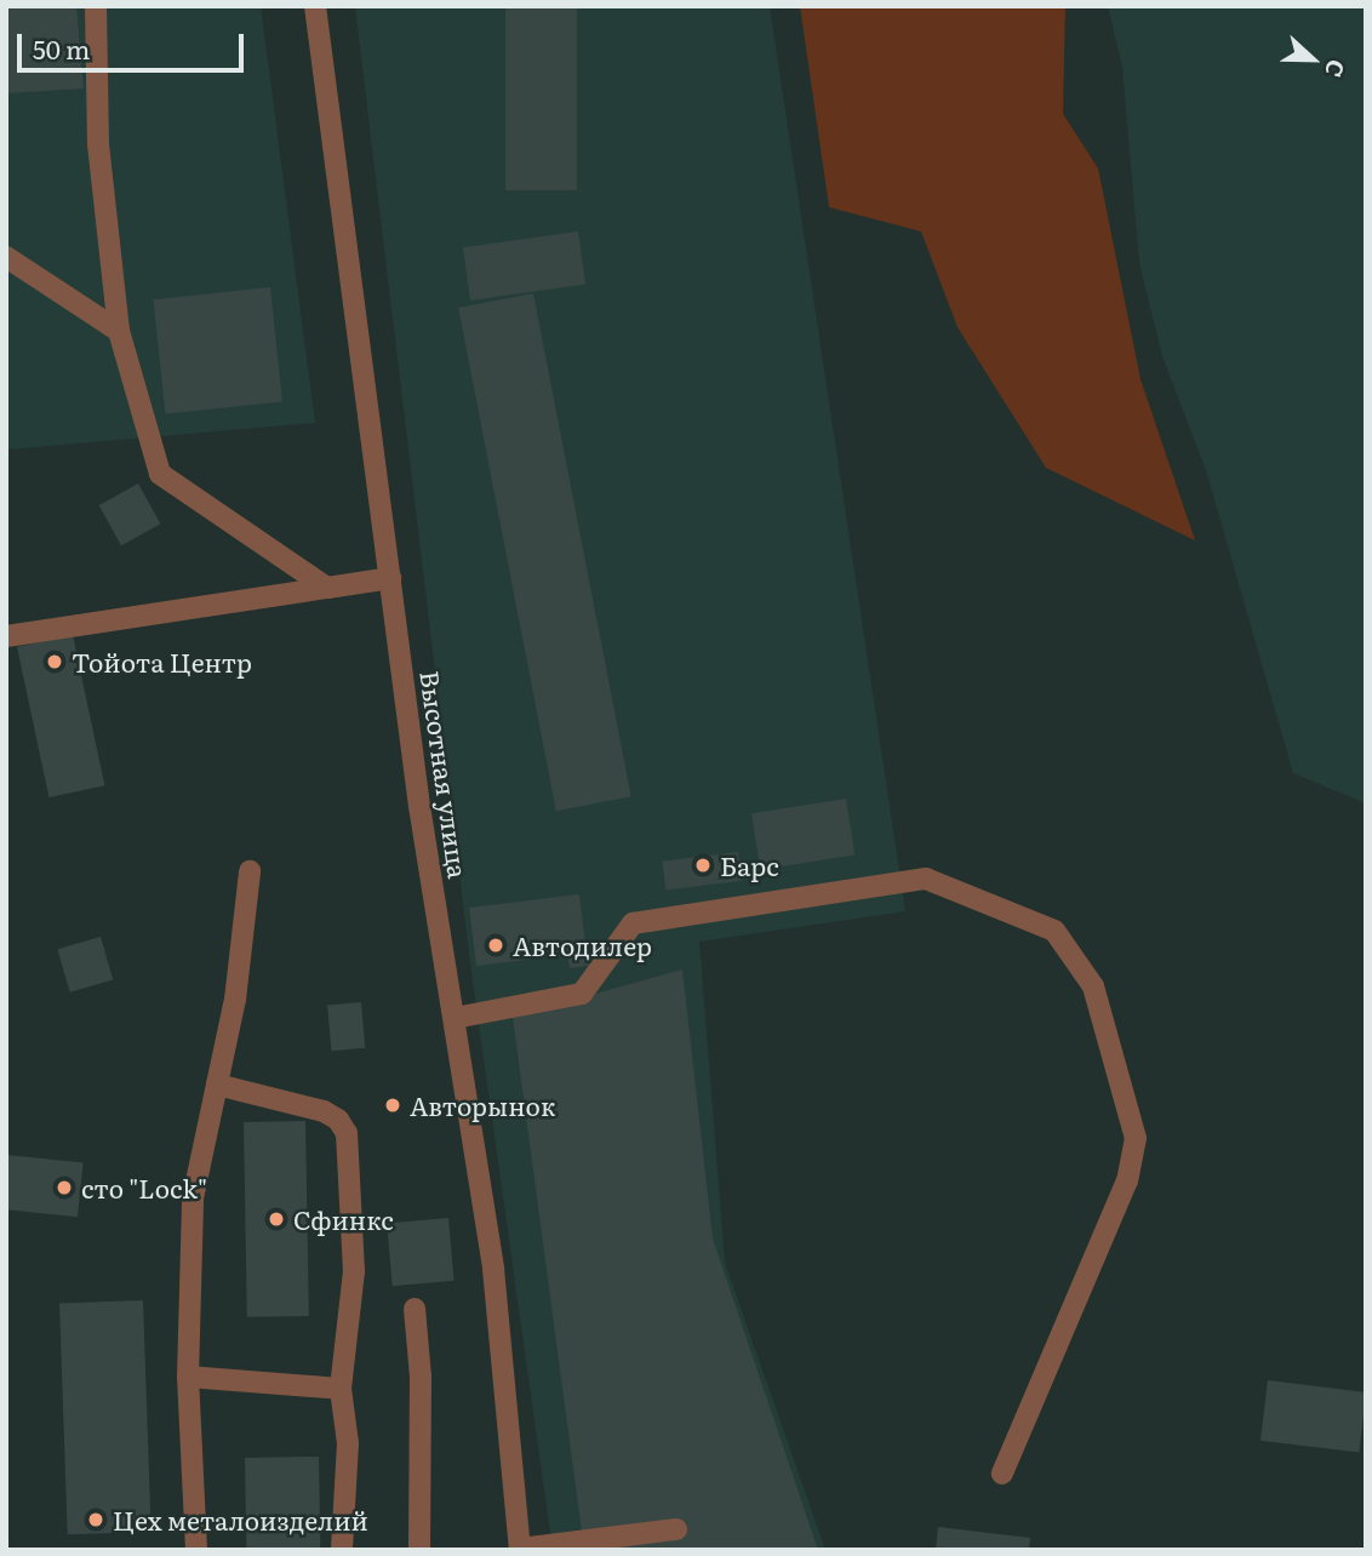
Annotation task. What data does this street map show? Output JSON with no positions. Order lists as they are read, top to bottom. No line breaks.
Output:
{"streets":{"street":["Высотная улица"]},"places":["Тойота Центр","Барс","Автодилер","Авторынок","сто \"Lock\"","Сфинкс","Цех металоизделий"],"scale_bar":"50 m","north":"right"}
